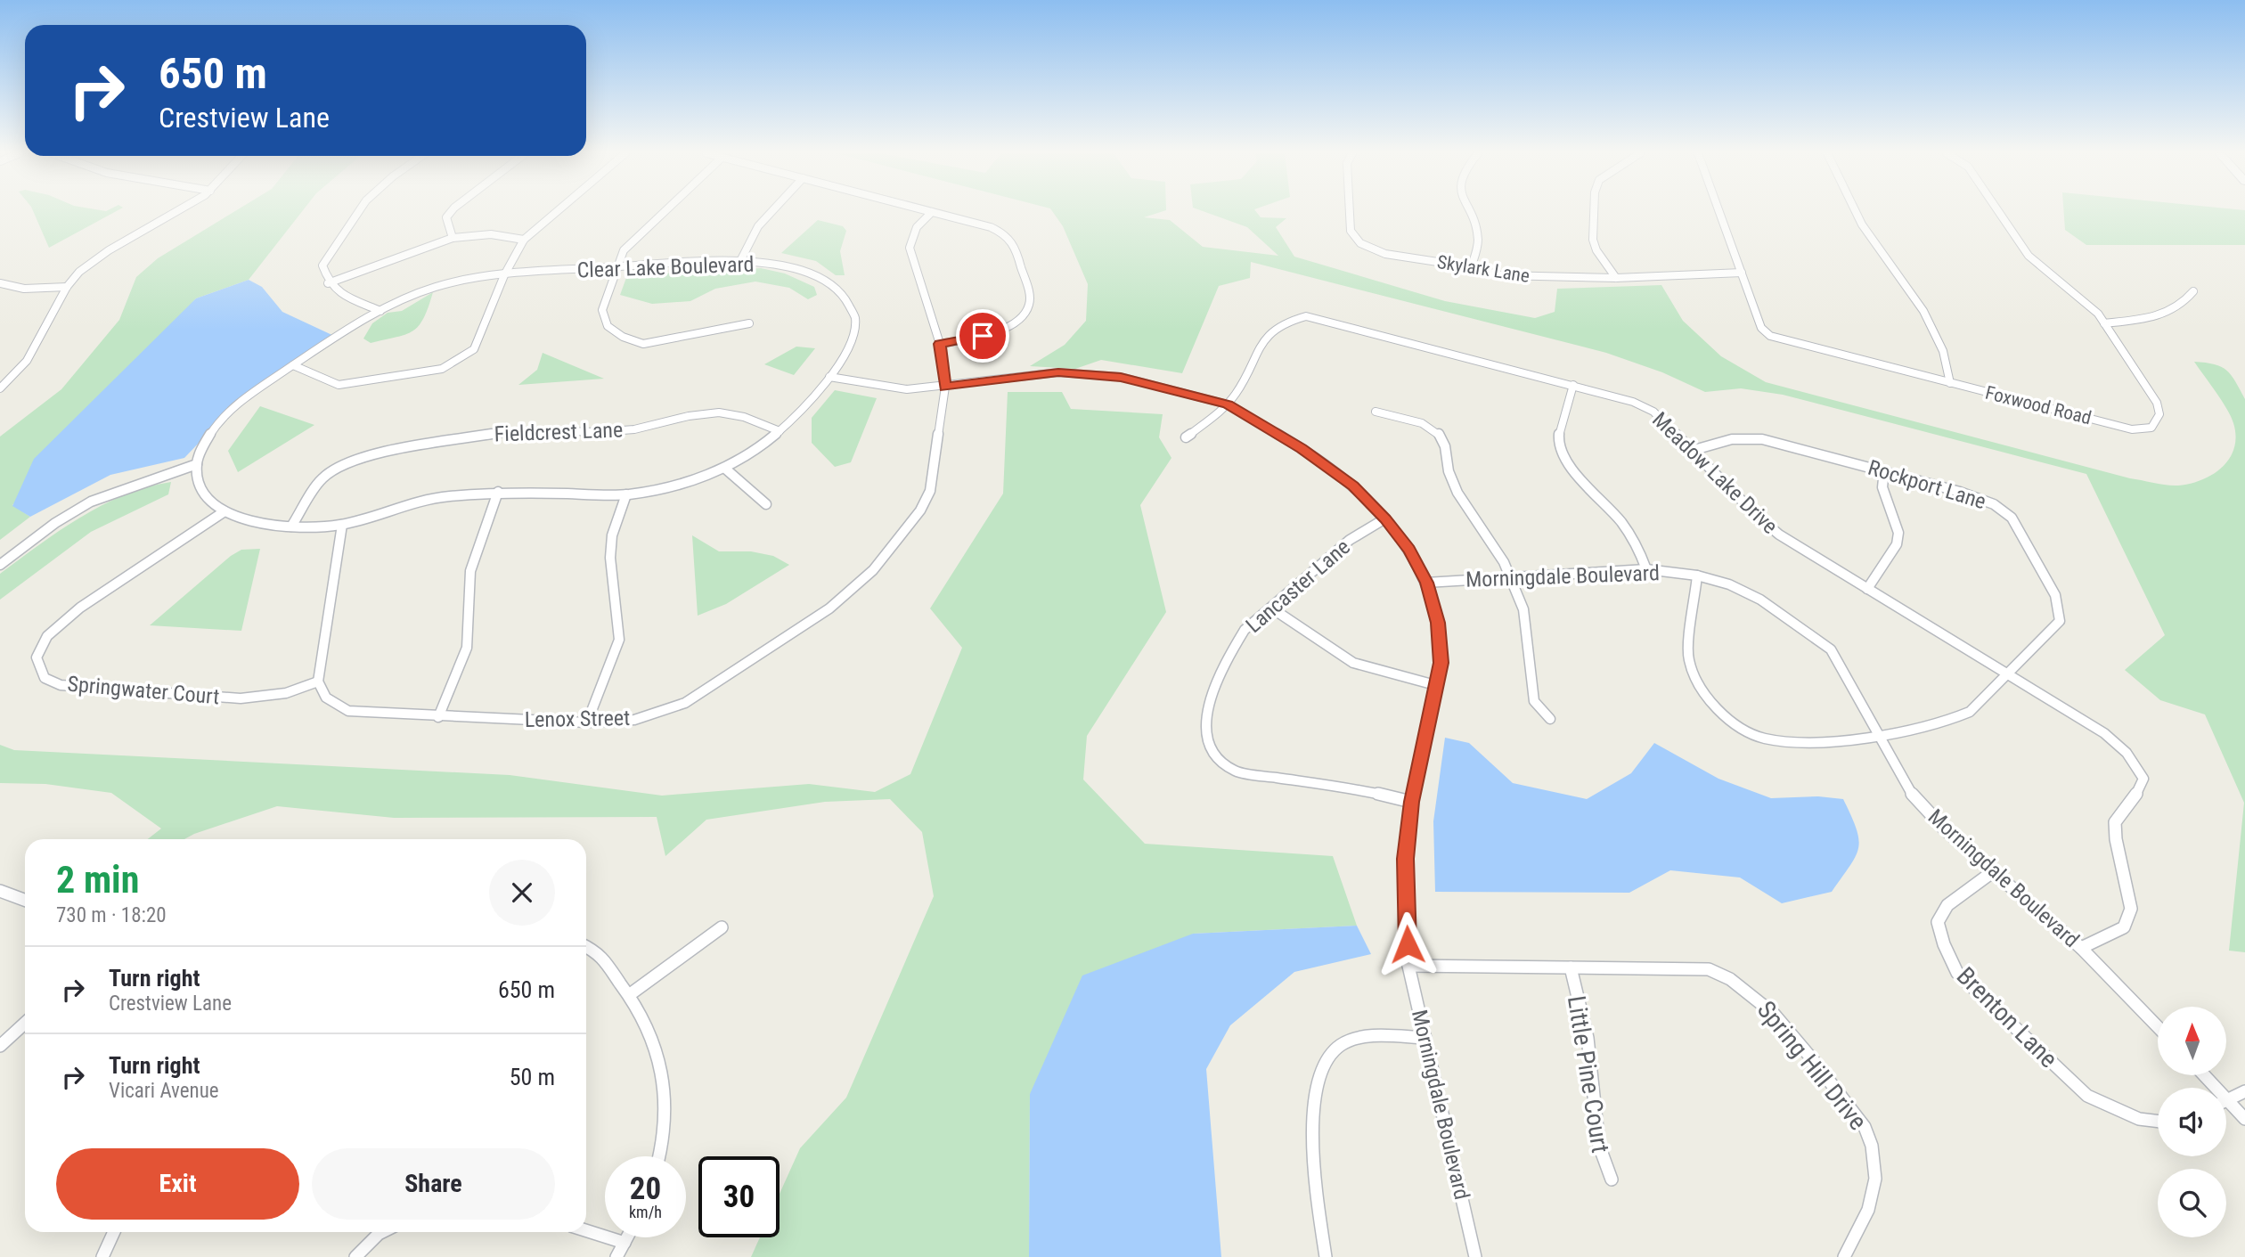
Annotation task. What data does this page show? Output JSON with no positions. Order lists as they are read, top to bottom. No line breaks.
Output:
{"streets":{"street":["Clear Lake Boulevard","Skylark Lane","Foxwood Road","Fieldcrest Lane","Meadow Lake Drive","Rockport Lane","Morningdale Boulevard","Lancaster Lane","Springwater Court","Lenox Street","Brenton Lane","Spring Hill Drive","Little Pine Court"]},"crossings":[["Clear Lake Boulevard","Fieldcrest Lane"],["Clear Lake Boulevard","Morningdale Boulevard"],["Clear Lake Boulevard","Springwater Court"],["Skylark Lane","Foxwood Road"],["Meadow Lake Drive","Rockport Lane"],["Meadow Lake Drive","Morningdale Boulevard"],["Rockport Lane","Morningdale Boulevard"],["Morningdale Boulevard","Lancaster Lane"],["Morningdale Boulevard","Lenox Street"],["Morningdale Boulevard","Brenton Lane"],["Morningdale Boulevard","Spring Hill Drive"],["Springwater Court","Lenox Street"],["Spring Hill Drive","Little Pine Court"]],"north":"top","page":{"turn":["650 m","Crestview Lane"],"heading":["2 min","730 m · 18:20"],"list":[{"name":"Turn right","note":"Crestview Lane","value":"650 m"},{"name":"Turn right","note":"Vicari Avenue","value":"50 m"}],"buttons":["Exit","Share"],"speed":"20 km/h","limit":"30"}}
